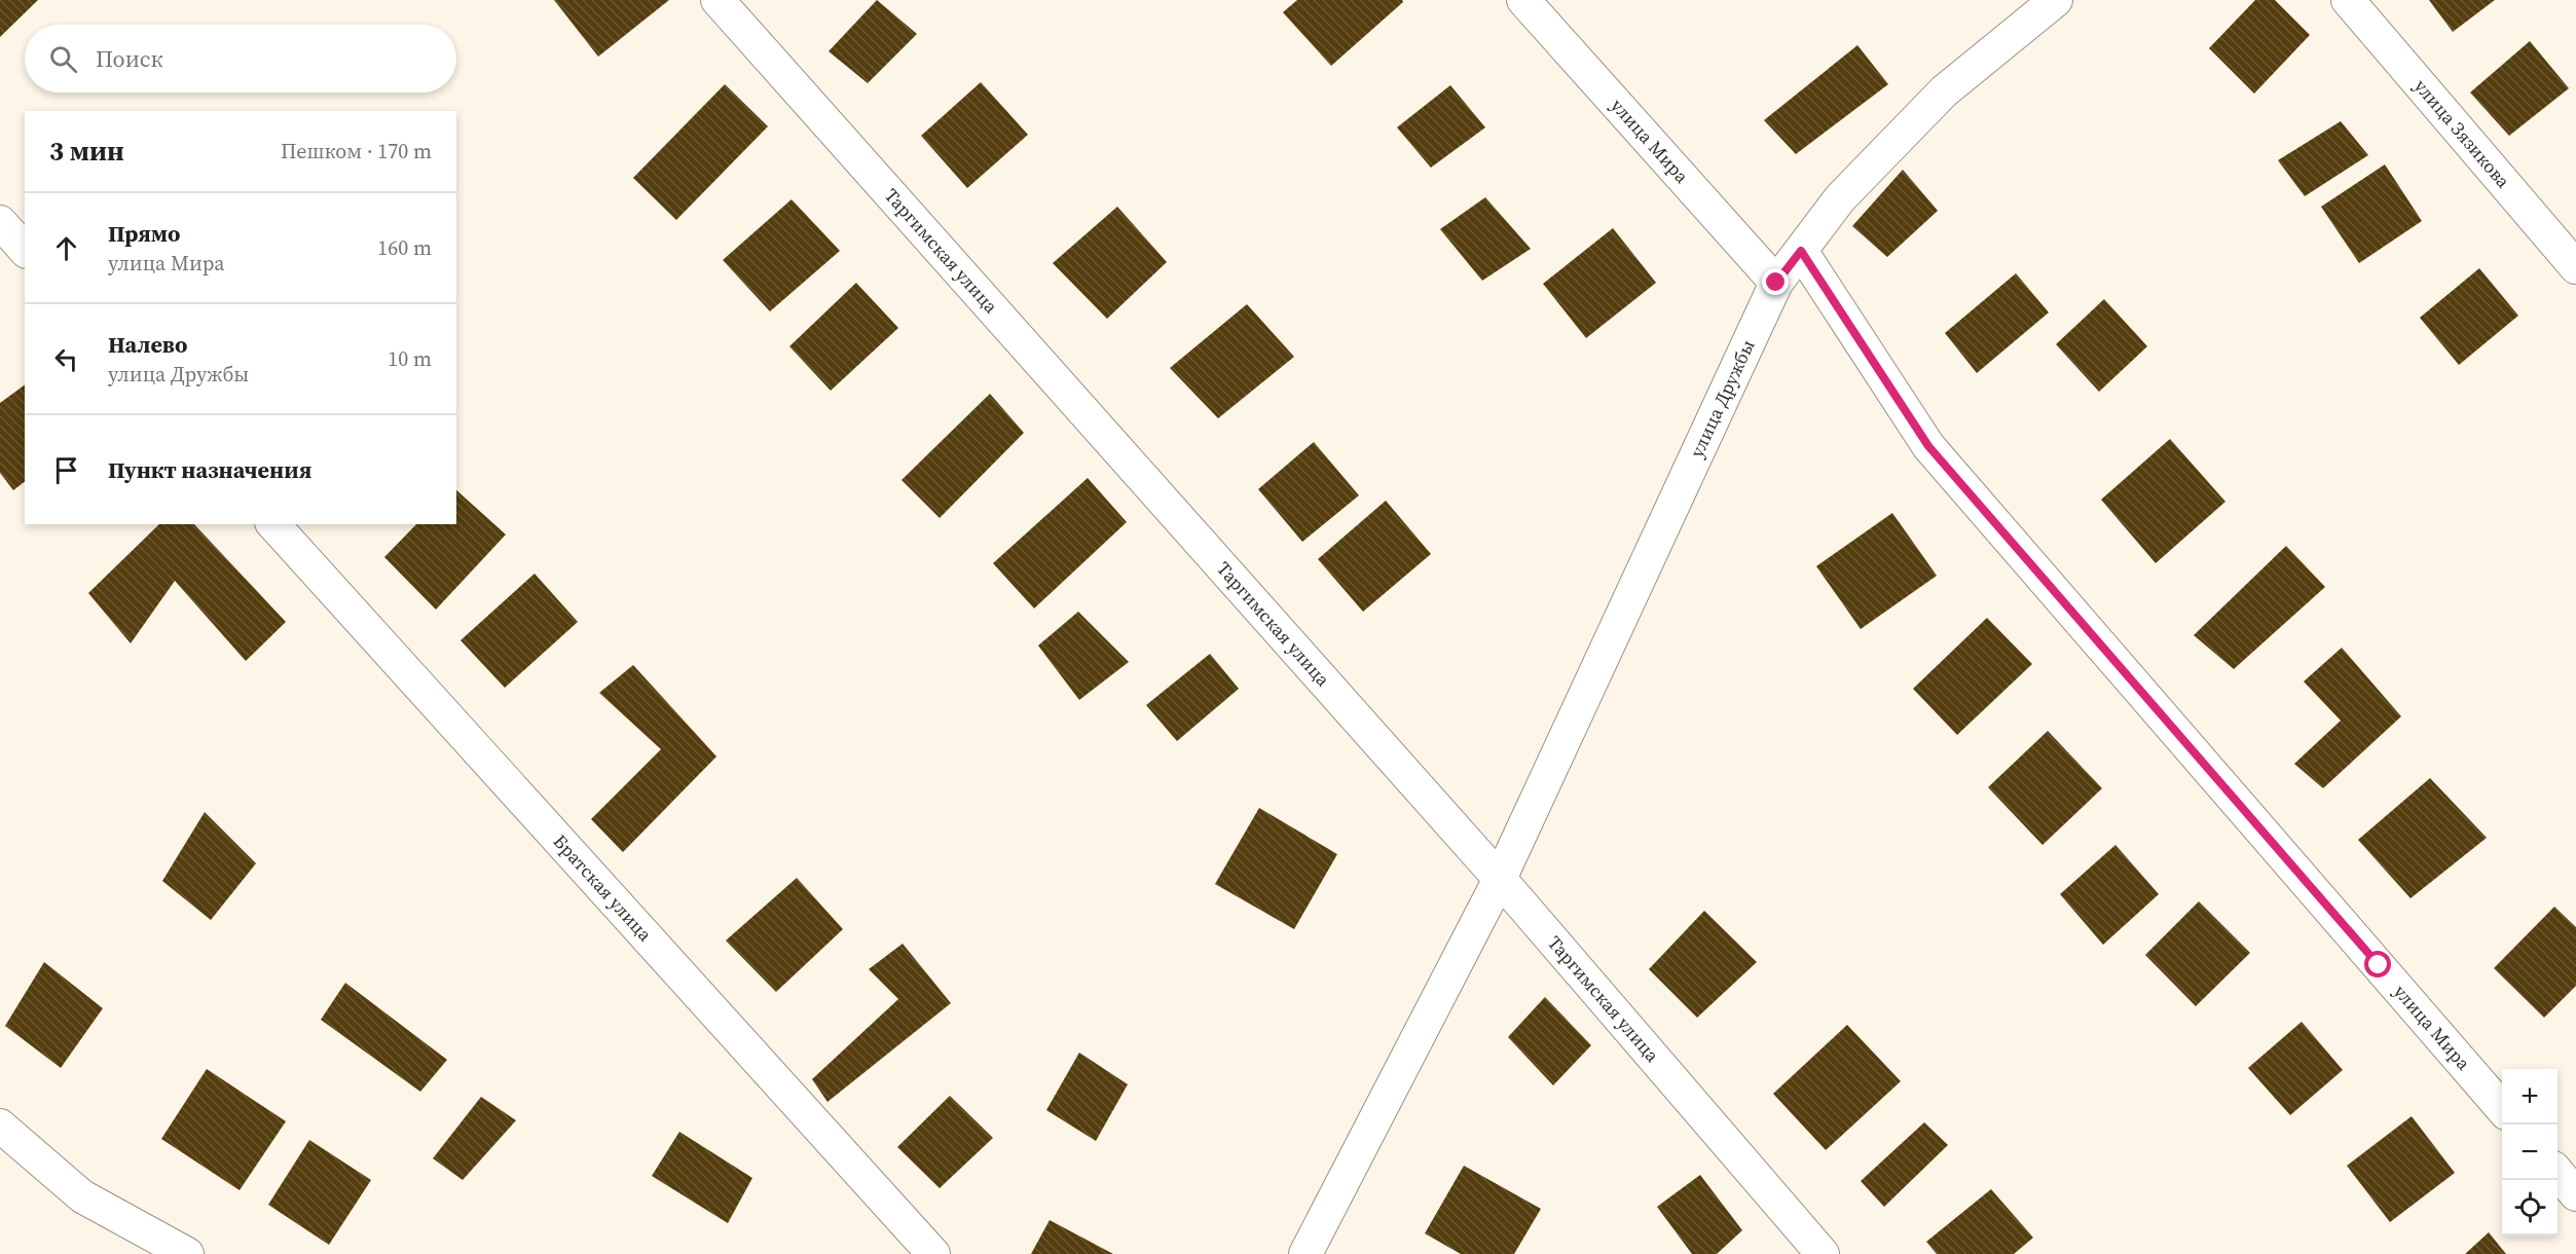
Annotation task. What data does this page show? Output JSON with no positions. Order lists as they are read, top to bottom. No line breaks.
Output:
{"streets":{"street":["улица Зязикова","улица Мира","Таргимская улица","улица Дружбы","Братская улица"]},"crossings":[["улица Мира","улица Дружбы"],["Таргимская улица","улица Дружбы"]],"page":{"search":"Поиск","heading":["3 мин","Пешком · 170 m"],"list":[["Прямо","улица Мира","160 m"],["Налево","улица Дружбы","10 m"],"Пункт назначения"],"map_buttons":["+","−"]}}
